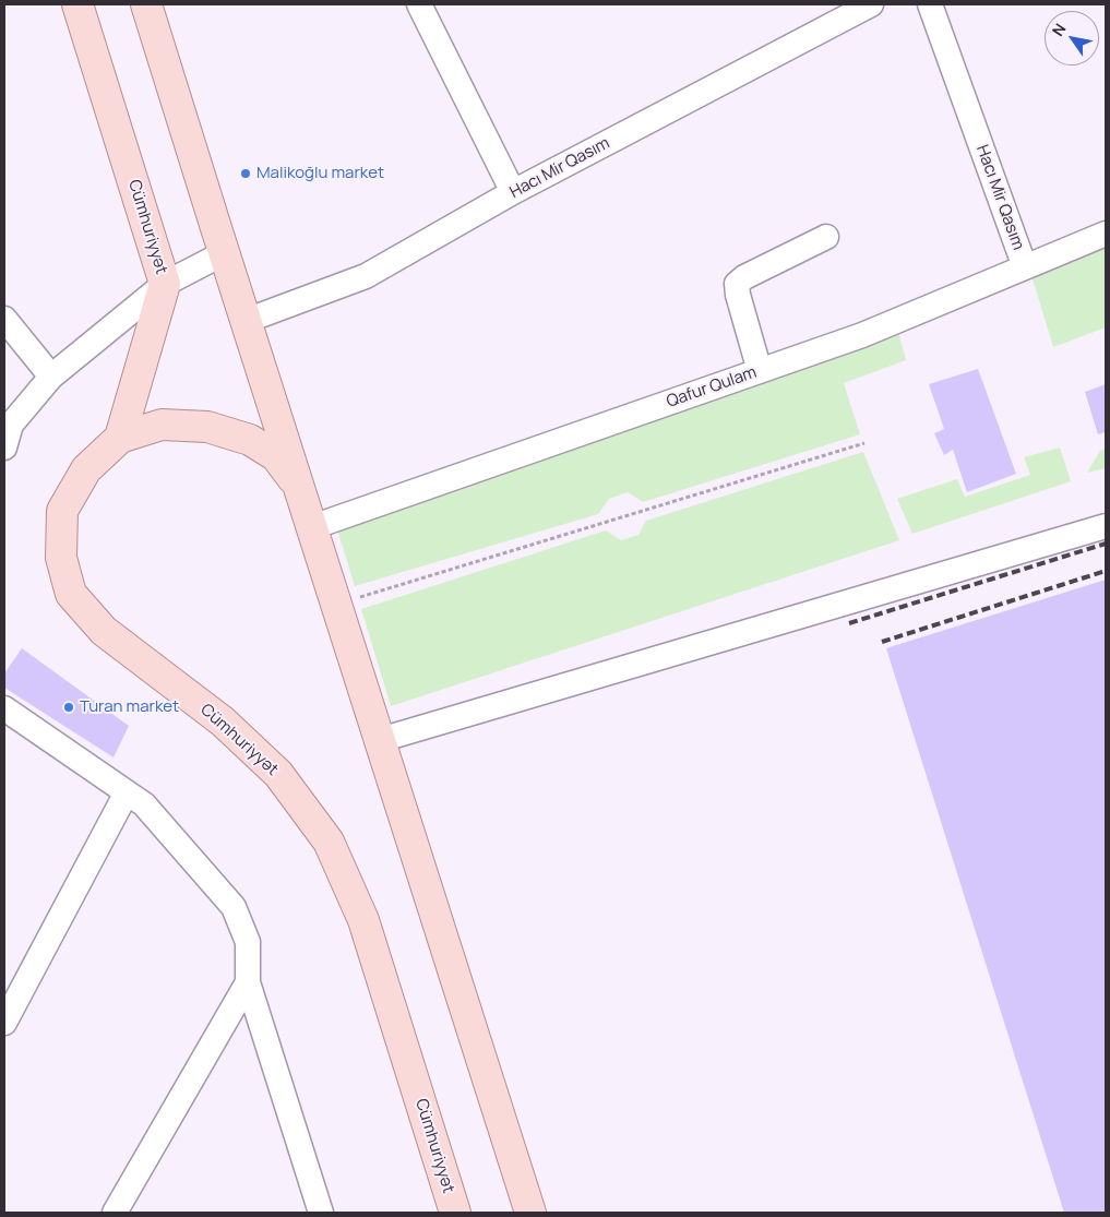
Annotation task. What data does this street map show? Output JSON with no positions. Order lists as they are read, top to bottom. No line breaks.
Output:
{"streets":{"main road":["Cümhuriyyət"],"street":["Hacı Mir Qasım","Qafur Qulam"]},"crossings":[["Hacı Mir Qasım","Qafur Qulam"]],"places":["Malikoğlu market","Turan market"],"north":"top left"}
